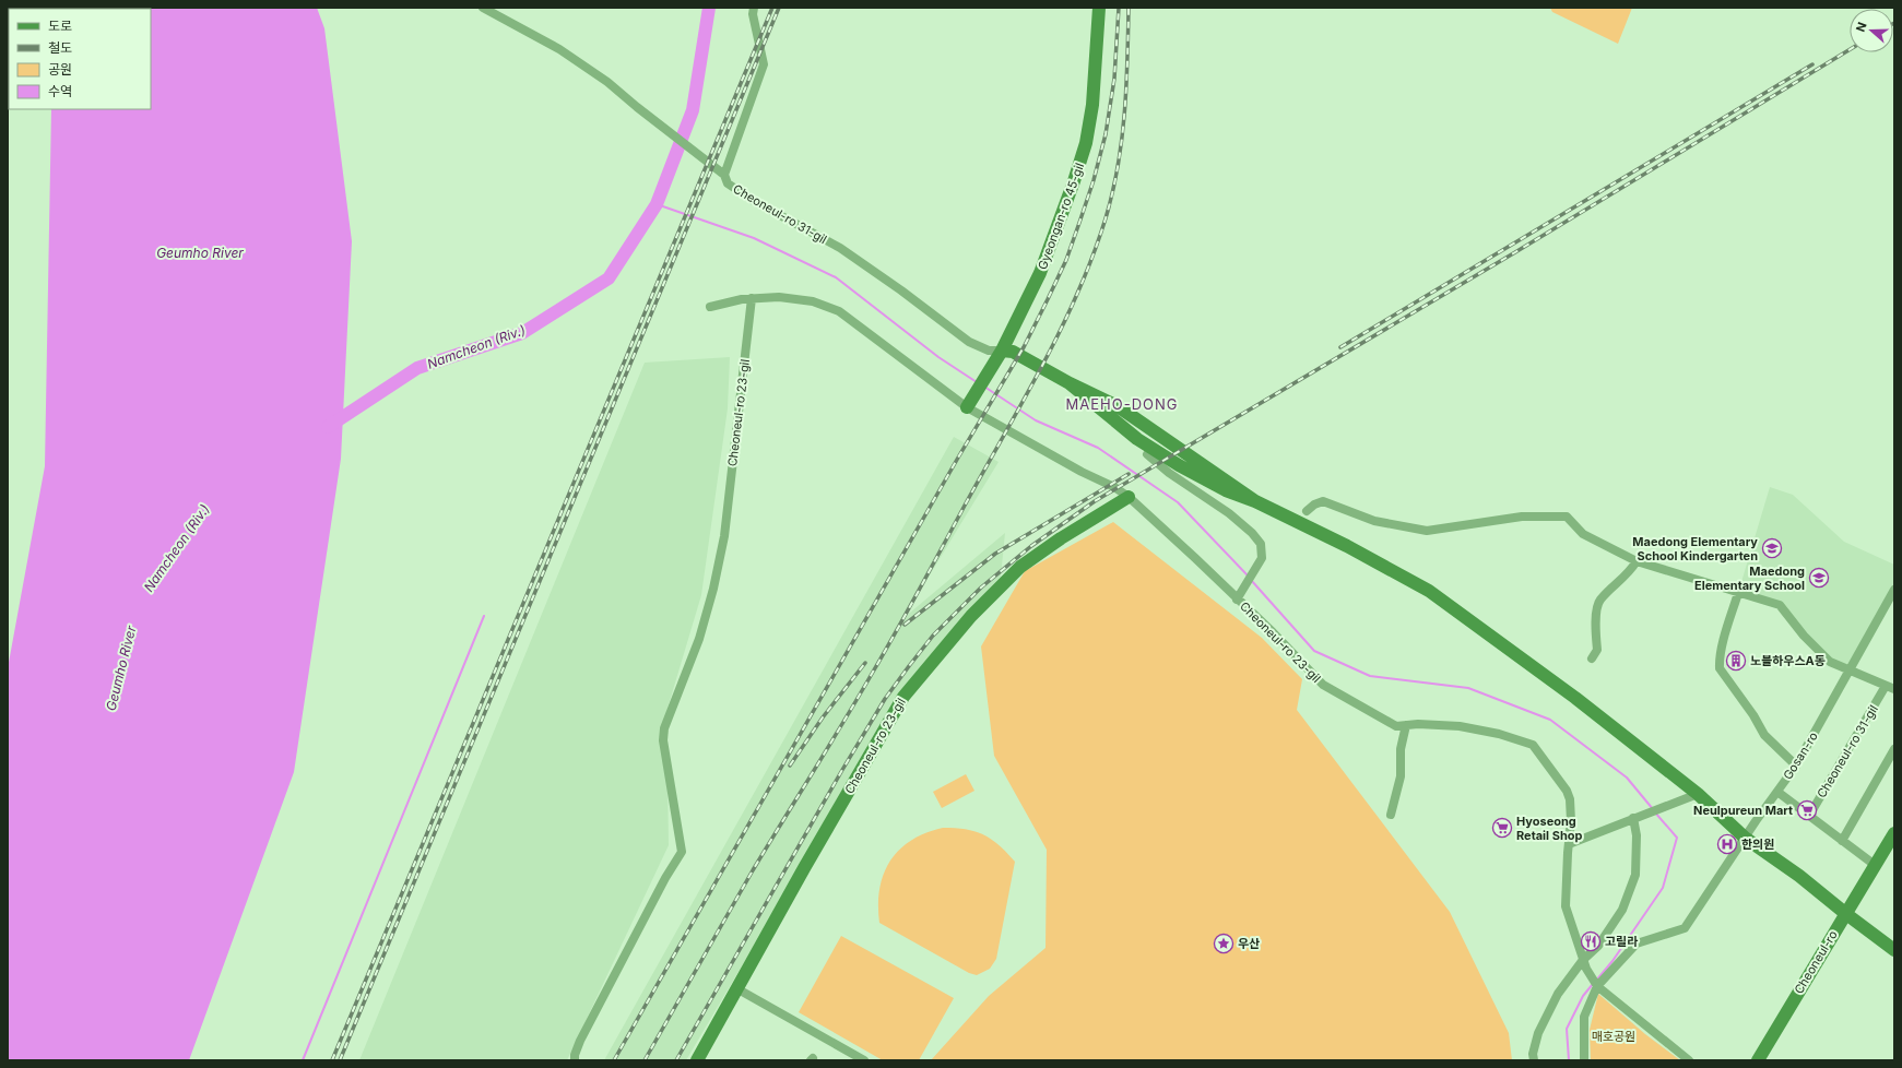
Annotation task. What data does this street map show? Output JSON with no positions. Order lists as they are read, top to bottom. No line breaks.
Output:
{"streets":{"street":["Cheoneul-ro 31-gil","Gyeongan-ro 45-gil","Cheoneul-ro 23-gil","Gosan-ro","Cheoneul-ro"]},"crossings":[["Cheoneul-ro 31-gil","Gyeongan-ro 45-gil"],["Cheoneul-ro 31-gil","Gosan-ro"],["Gyeongan-ro 45-gil","Cheoneul-ro 23-gil"],["Cheoneul-ro 23-gil","Gosan-ro"]],"districts":["MAEHO-DONG"],"water":["Geumho River","Namcheon (Riv.)"],"parks":["매호공원"],"places":{"school or university":["Maedong Elementary School Kindergarten","Maedong Elementary School"],"building":["노블하우스A동"],"supermarket":["Neulpureun Mart","Hyoseong Retail Shop"],"hospital":["한의원"],"restaurant":["고릴라"],"place":["우산"]},"legend":["도로","철도","공원","수역"],"north":"left"}
